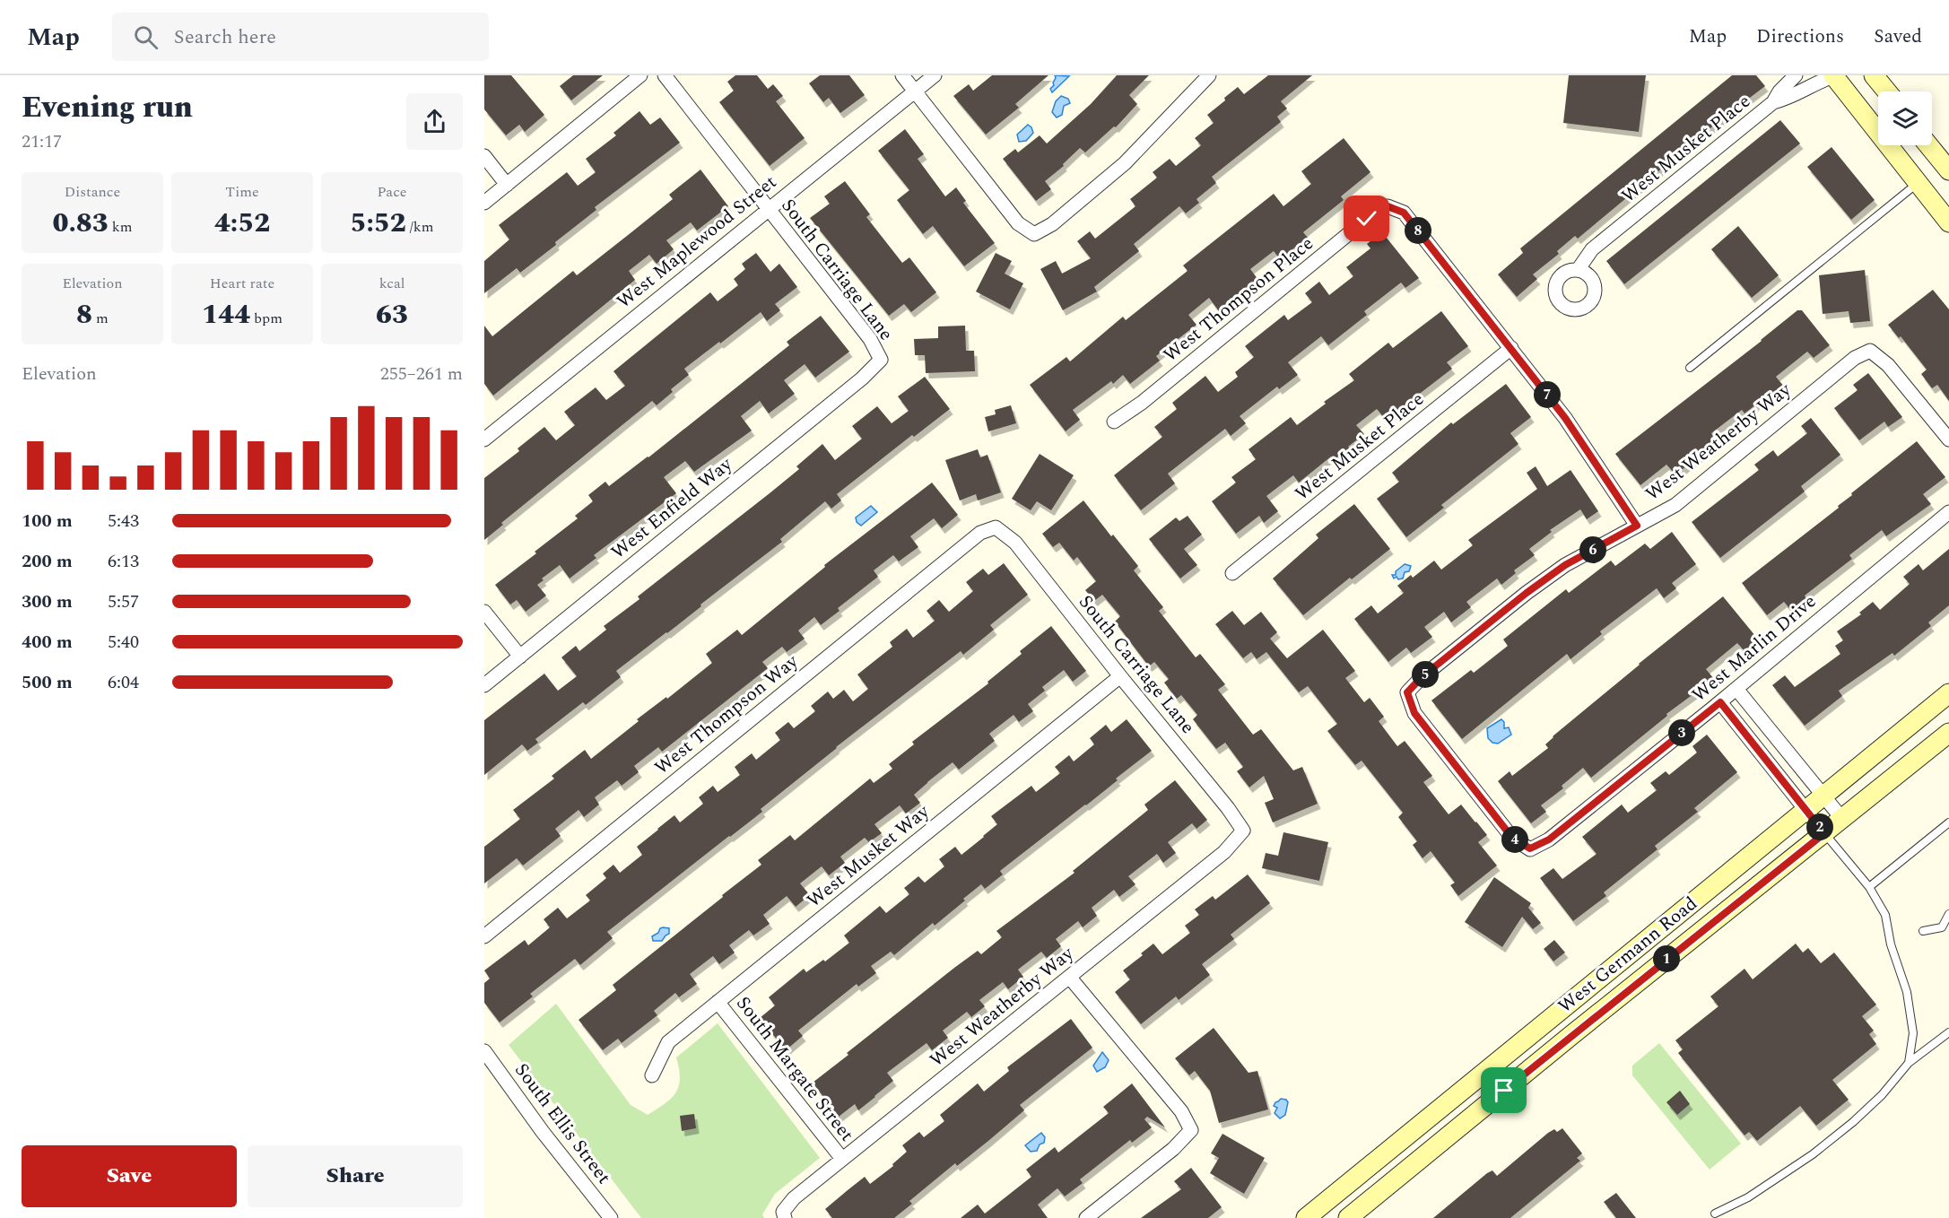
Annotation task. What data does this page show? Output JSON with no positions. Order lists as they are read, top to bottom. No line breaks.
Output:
{"streets":{"main road":["West Germann Road"],"street":["West Musket Place","West Maplewood Street","South Carriage Lane","West Thompson Place","West Weatherby Way","West Enfield Way","West Marlin Drive","West Thompson Way","West Musket Way","South Margate Street","South Ellis Street"]},"crossings":[["West Musket Place","West Thompson Place"],["West Maplewood Street","South Carriage Lane"],["South Carriage Lane","West Weatherby Way"],["South Carriage Lane","West Enfield Way"],["South Carriage Lane","West Thompson Way"],["South Carriage Lane","West Musket Way"],["West Weatherby Way","West Marlin Drive"],["West Weatherby Way","South Margate Street"],["West Musket Way","South Margate Street"]],"page":{"header":"Map","search":"Search here","nav":["Map","Directions","Saved"],"heading":["Evening run","21:17"],"stats":[["Distance","0.83 km"],["Time","4:52"],["Pace","5:52 /km"],["Elevation","8 m"],["Heart rate","144 bpm"],["kcal","63"]],"pins":["8","7","6","5","3","2","4","1"],"chart":["Elevation","255–261 m"],"list":[{"name":"100 m","note":"5:43"},{"name":"200 m","note":"6:13"},{"name":"300 m","note":"5:57"},{"name":"400 m","note":"5:40"},{"name":"500 m","note":"6:04"}],"buttons":["Save","Share"]}}
